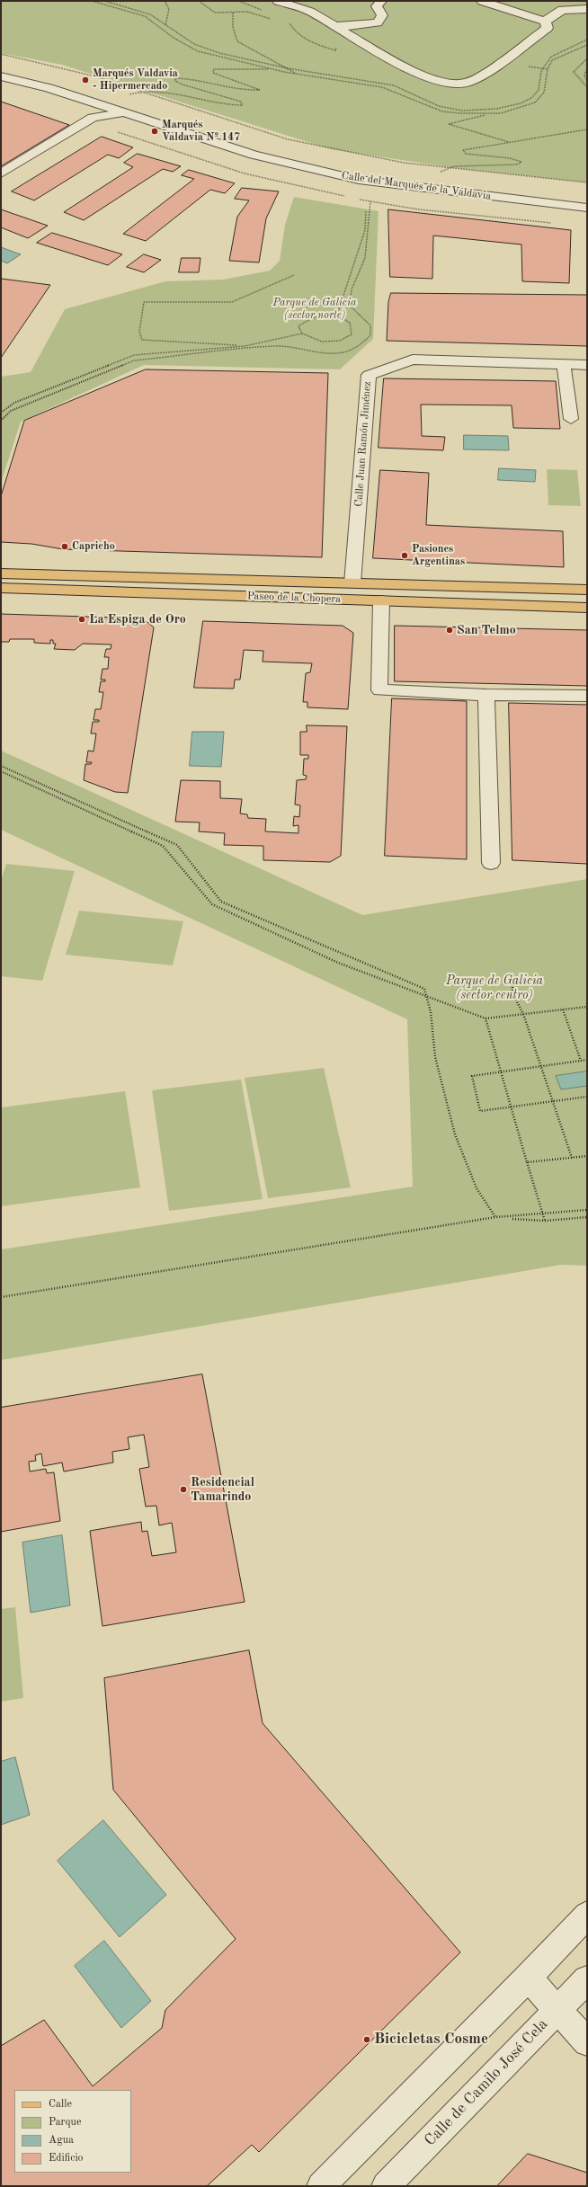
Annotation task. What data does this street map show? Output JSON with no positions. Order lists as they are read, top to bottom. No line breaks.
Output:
{"streets":{"main road":["Paseo de la Chopera"],"street":["Calle del Marqués de la Valdavia","Calle Juan Ramón Jiménez","Calle de Camilo José Cela"]},"crossings":[["Calle Juan Ramón Jiménez","Paseo de la Chopera"]],"parks":["Parque de Galicia (sector norte)","Parque de Galicia (sector centro)"],"places":["Marqués Valdavia - Hipermercado","Marqués Valdavia Nº 147","Capricho","Pasiones Argentinas","La Espiga de Oro","San Telmo","Residencial Tamarindo","Bicicletas Cosme"],"legend":["Calle","Parque","Agua","Edificio"]}
